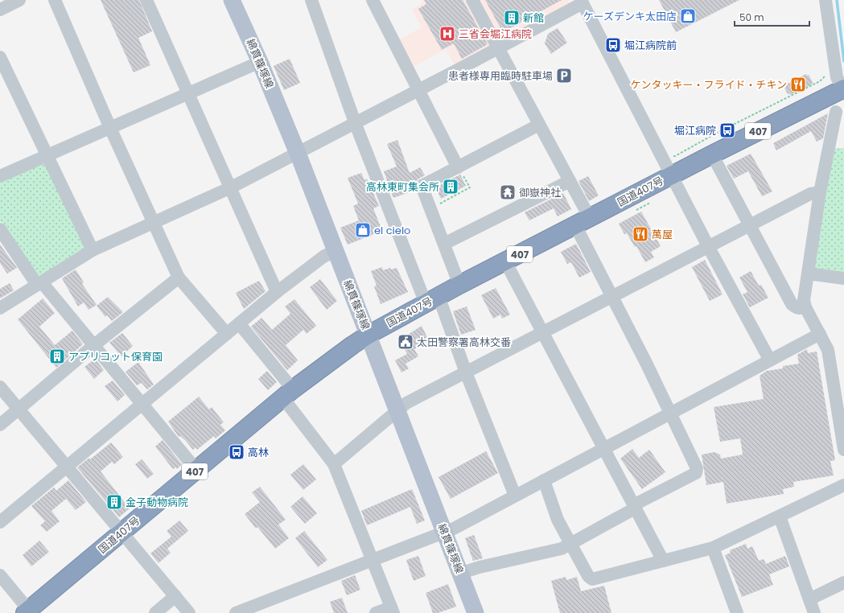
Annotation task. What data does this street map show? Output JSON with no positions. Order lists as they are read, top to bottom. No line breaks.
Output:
{"streets":{"highway":["407","国道407号"],"main road":["綿貫篠塚線"]},"crossings":[["綿貫篠塚線","国道407号"]],"places":{"shop":["ケーズデンキ太田店","el cielo"],"building":["新館","高林東町集会所","アプリコット保育園","金子動物病院"],"hospital":["三省会堀江病院"],"bus stop":["堀江病院前","堀江病院","高林"],"parking":["患者様専用臨時駐車場"],"restaurant":["ケンタッキー・フライド・チキン","萬屋"],"temple":["御嶽神社"],"public building":["太田警察署高林交番"]},"scale_bar":"50 m"}
